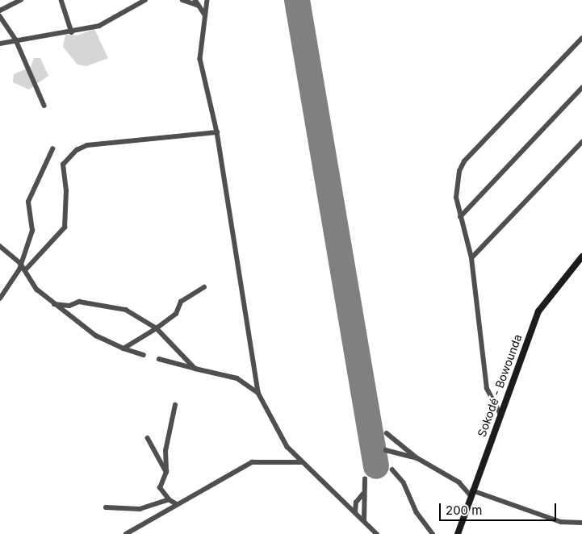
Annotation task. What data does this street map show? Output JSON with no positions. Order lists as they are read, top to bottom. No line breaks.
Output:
{"streets":{"main road":["Sokodé - Bowounda"]},"scale_bar":"200 m"}
